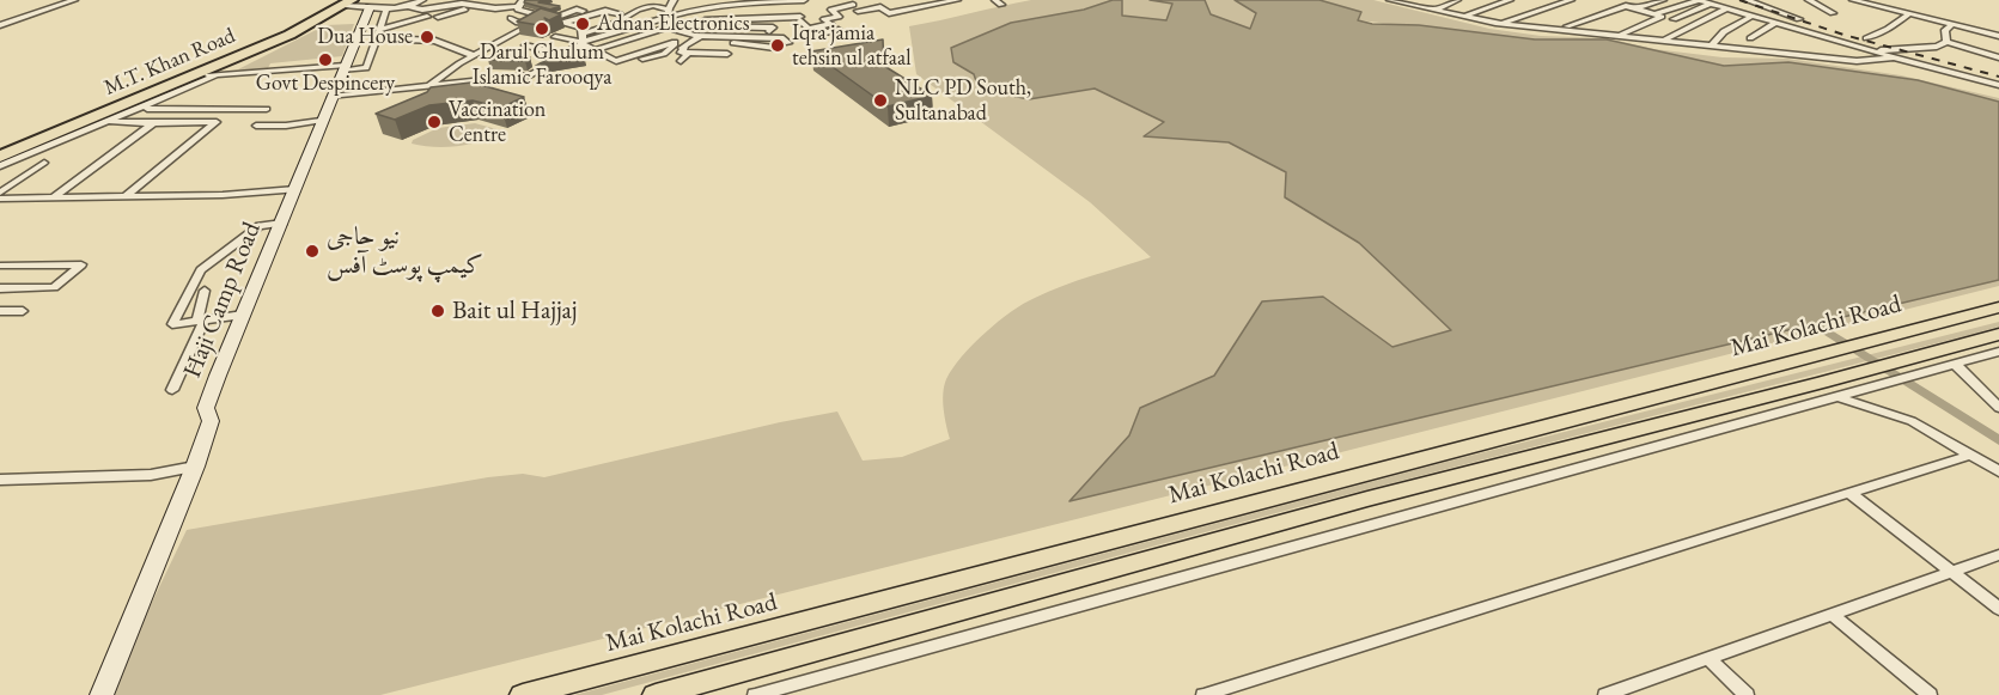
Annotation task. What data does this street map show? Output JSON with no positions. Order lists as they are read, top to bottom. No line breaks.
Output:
{"streets":{"highway":["M.T. Khan Road"],"main road":["Mai Kolachi Road"],"street":["Haji Camp Road"]},"places":["Adnan Electronics","Darul Ghulum Islamic Farooqya","Dua House","Iqra jamia tehsin ul atfaal","Govt Despincery","NLC PD South, Sultanabad","Vaccination Centre","نیو حاجی کیمپ پوسٹ آفس","Bait ul Hajjaj"]}
